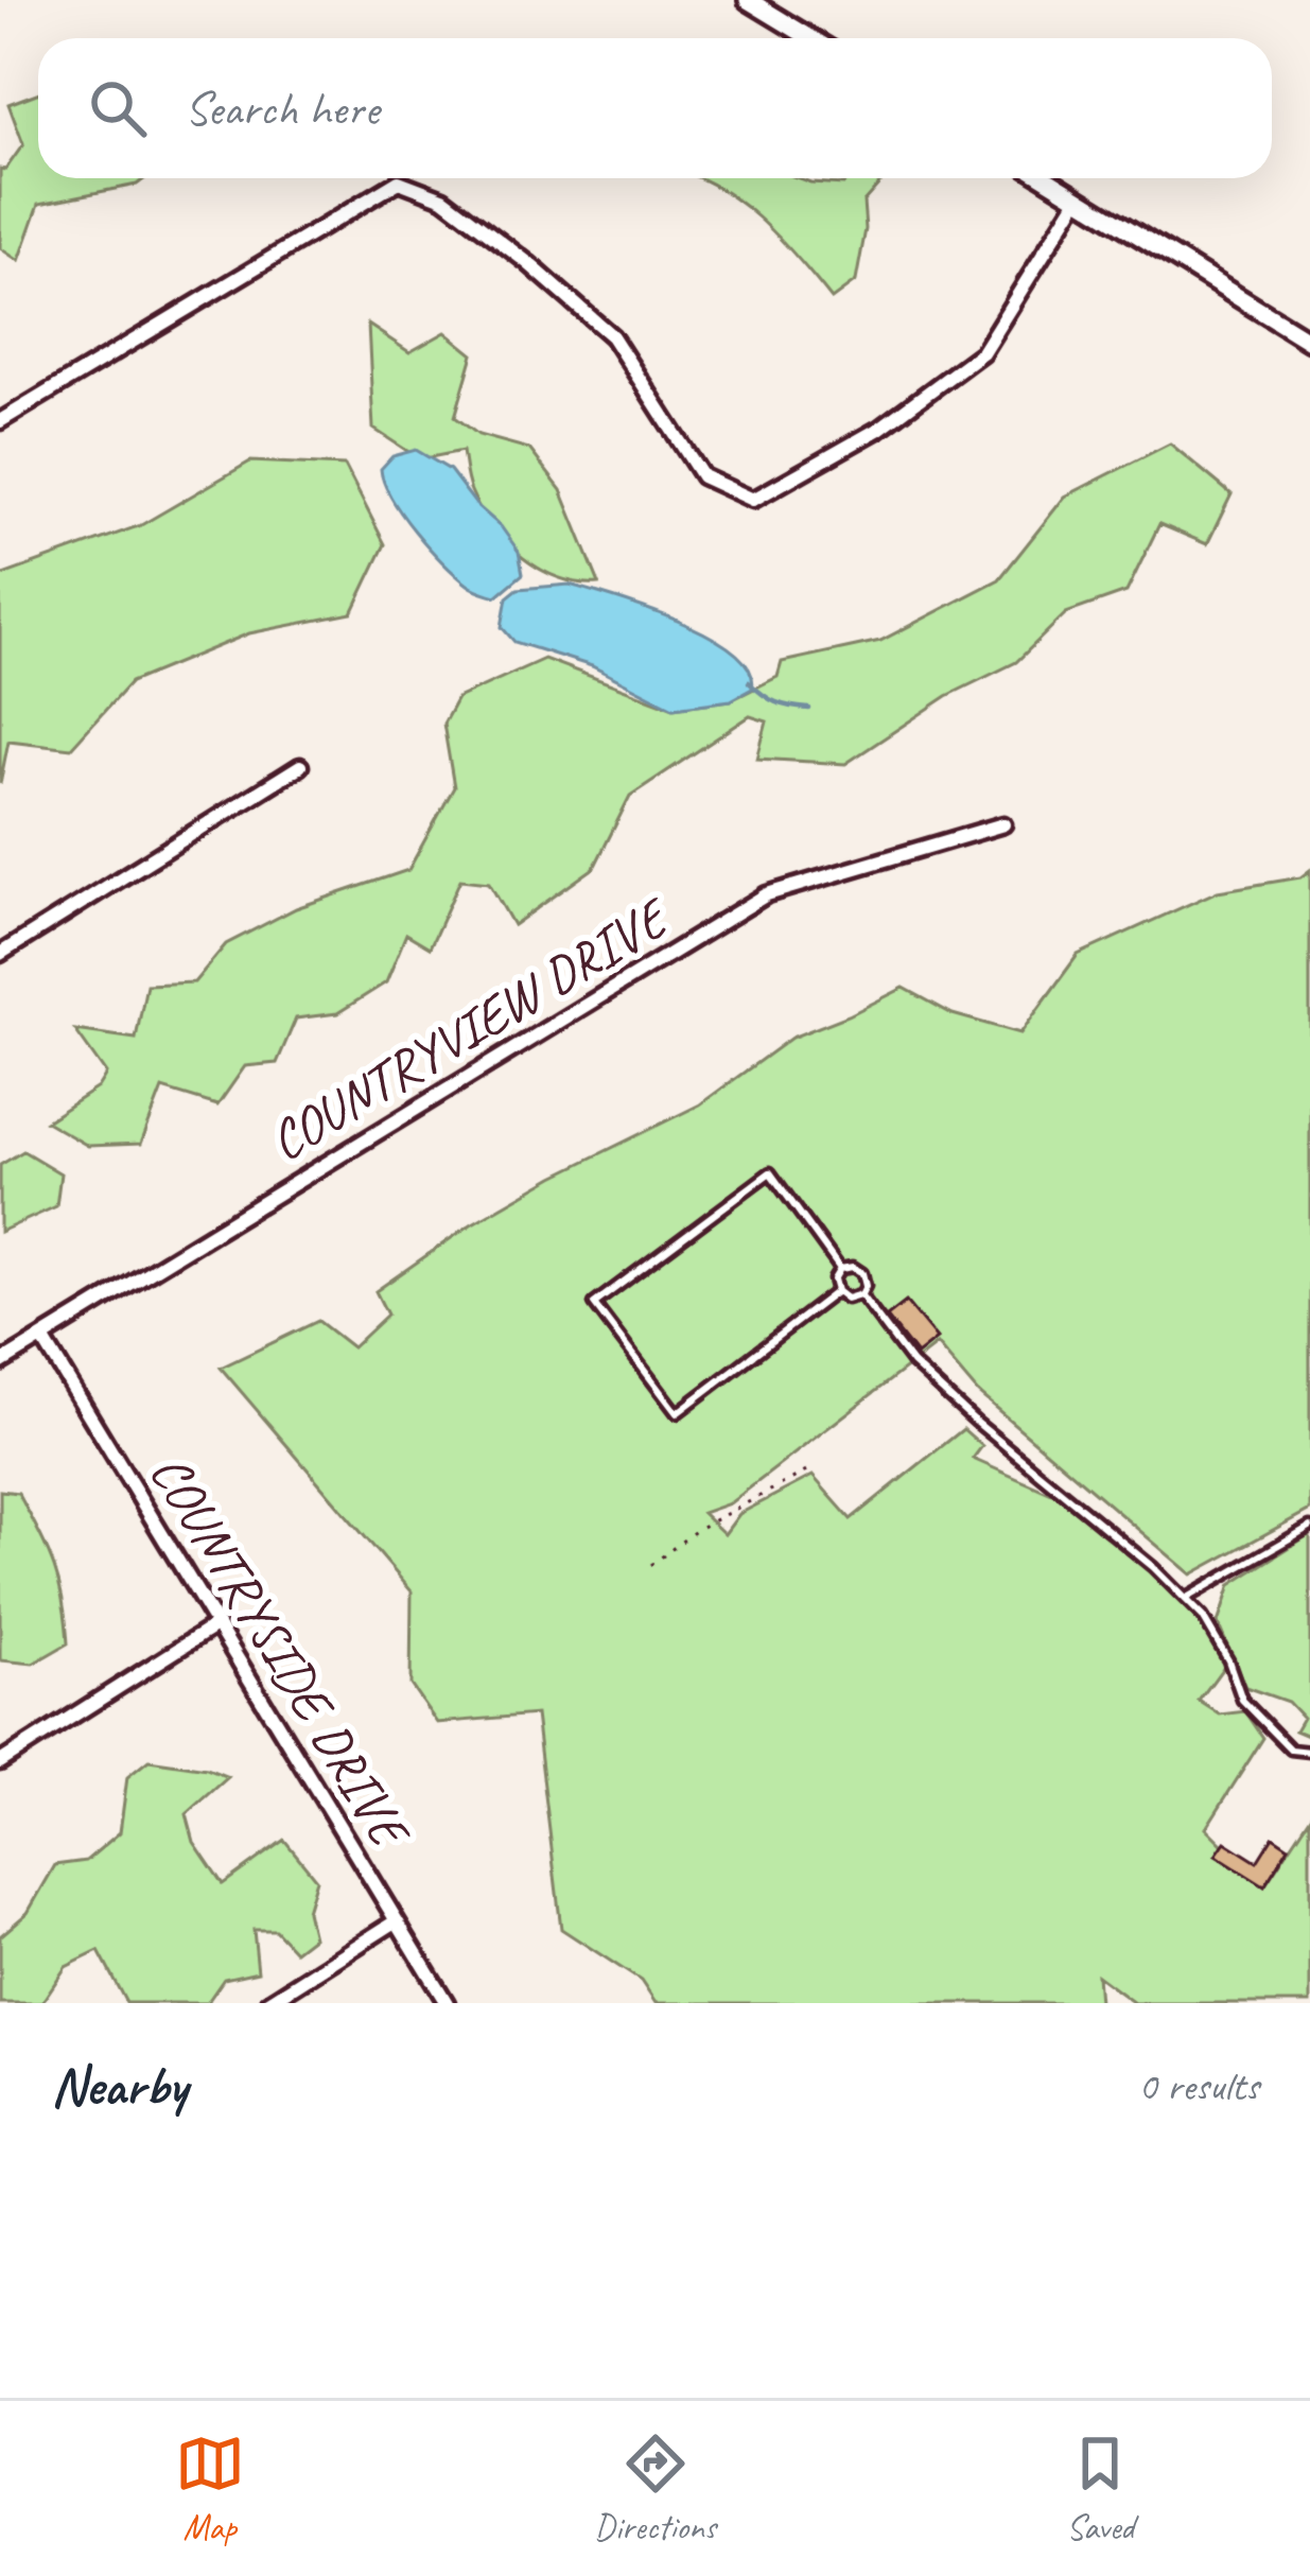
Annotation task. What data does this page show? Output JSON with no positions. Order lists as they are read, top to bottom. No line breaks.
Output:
{"streets":{"street":["COUNTRYVIEW DRIVE","COUNTRYSIDE DRIVE"]},"crossings":[["COUNTRYVIEW DRIVE","COUNTRYSIDE DRIVE"]],"page":{"search":"Search here","heading":["Nearby","0 results"],"nav":["Map","Directions","Saved"]}}
